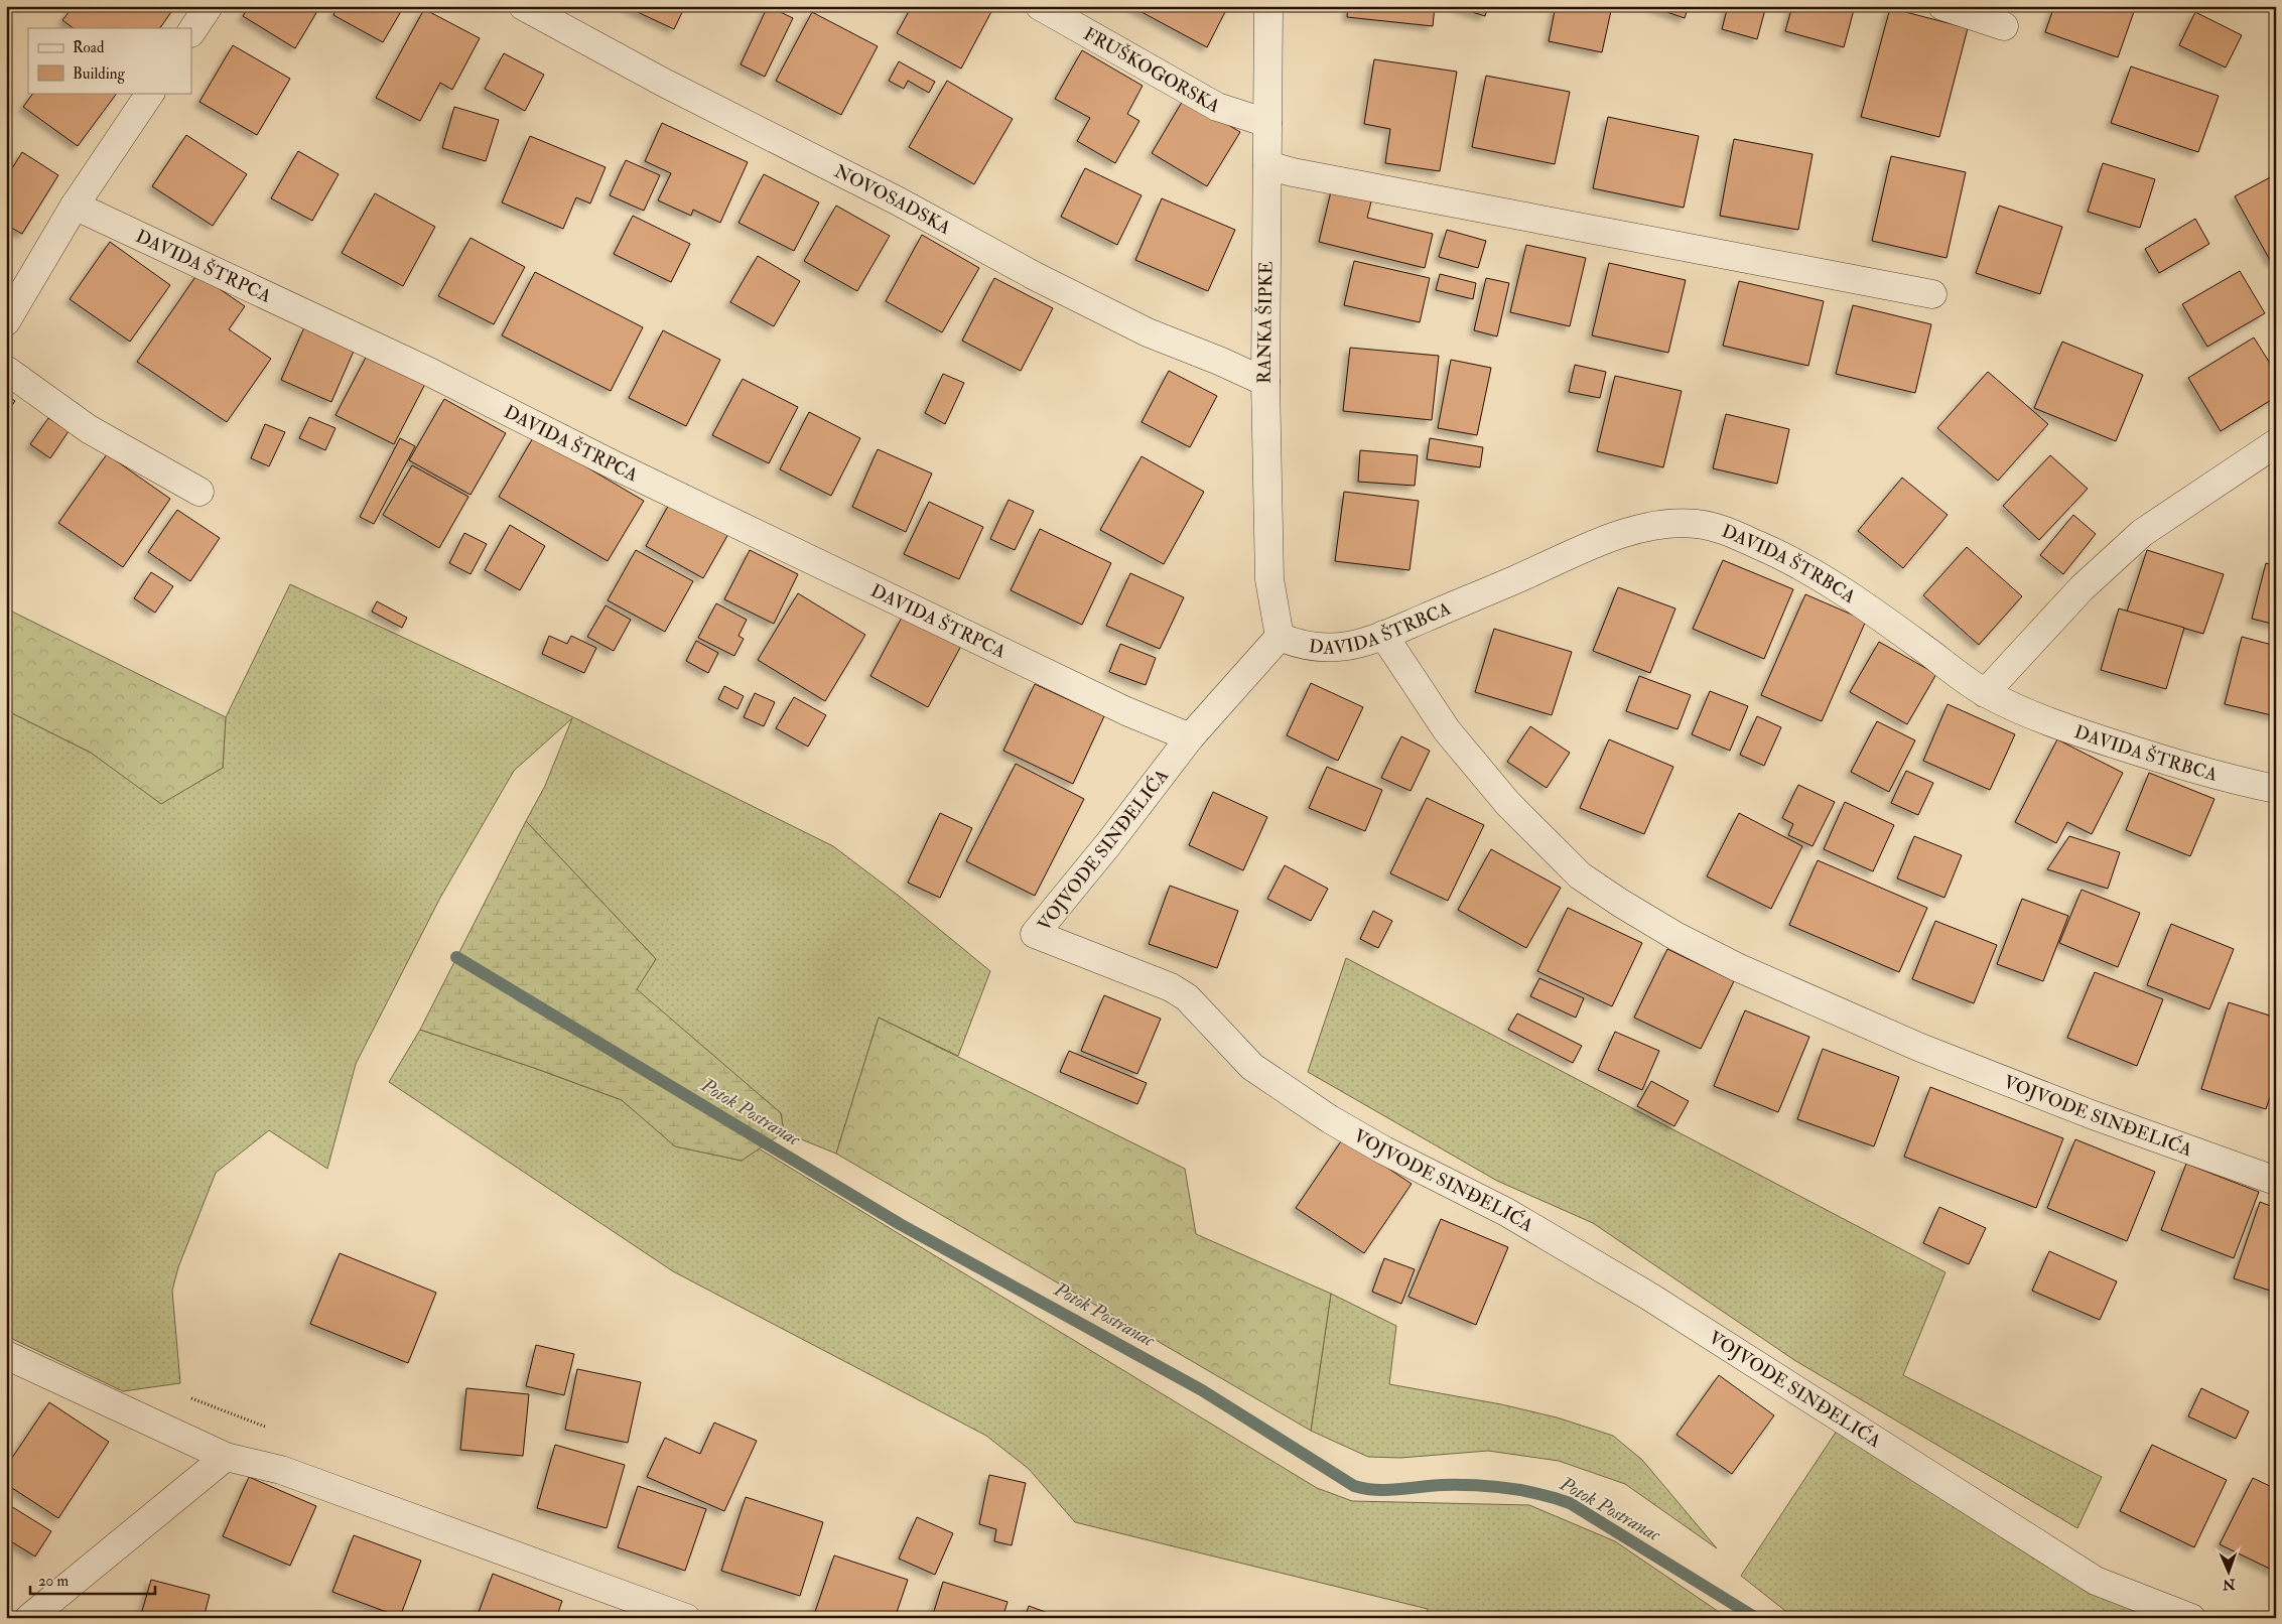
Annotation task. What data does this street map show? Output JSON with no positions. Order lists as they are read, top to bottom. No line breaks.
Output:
{"streets":{"street":["FRUŠKOGORSKA","NOVOSADSKA","DAVIDA ŠTRPCA","RANKA ŠIPKE","DAVIDA ŠTRBCA","VOJVODE SINĐELIĆA"]},"crossings":[["FRUŠKOGORSKA","RANKA ŠIPKE"],["NOVOSADSKA","RANKA ŠIPKE"],["DAVIDA ŠTRPCA","VOJVODE SINĐELIĆA"],["RANKA ŠIPKE","DAVIDA ŠTRBCA"],["RANKA ŠIPKE","VOJVODE SINĐELIĆA"],["DAVIDA ŠTRBCA","VOJVODE SINĐELIĆA"]],"water":["Potok Postranac"],"legend":["Road","Building"],"scale_bar":"20 m","north":"bottom"}
